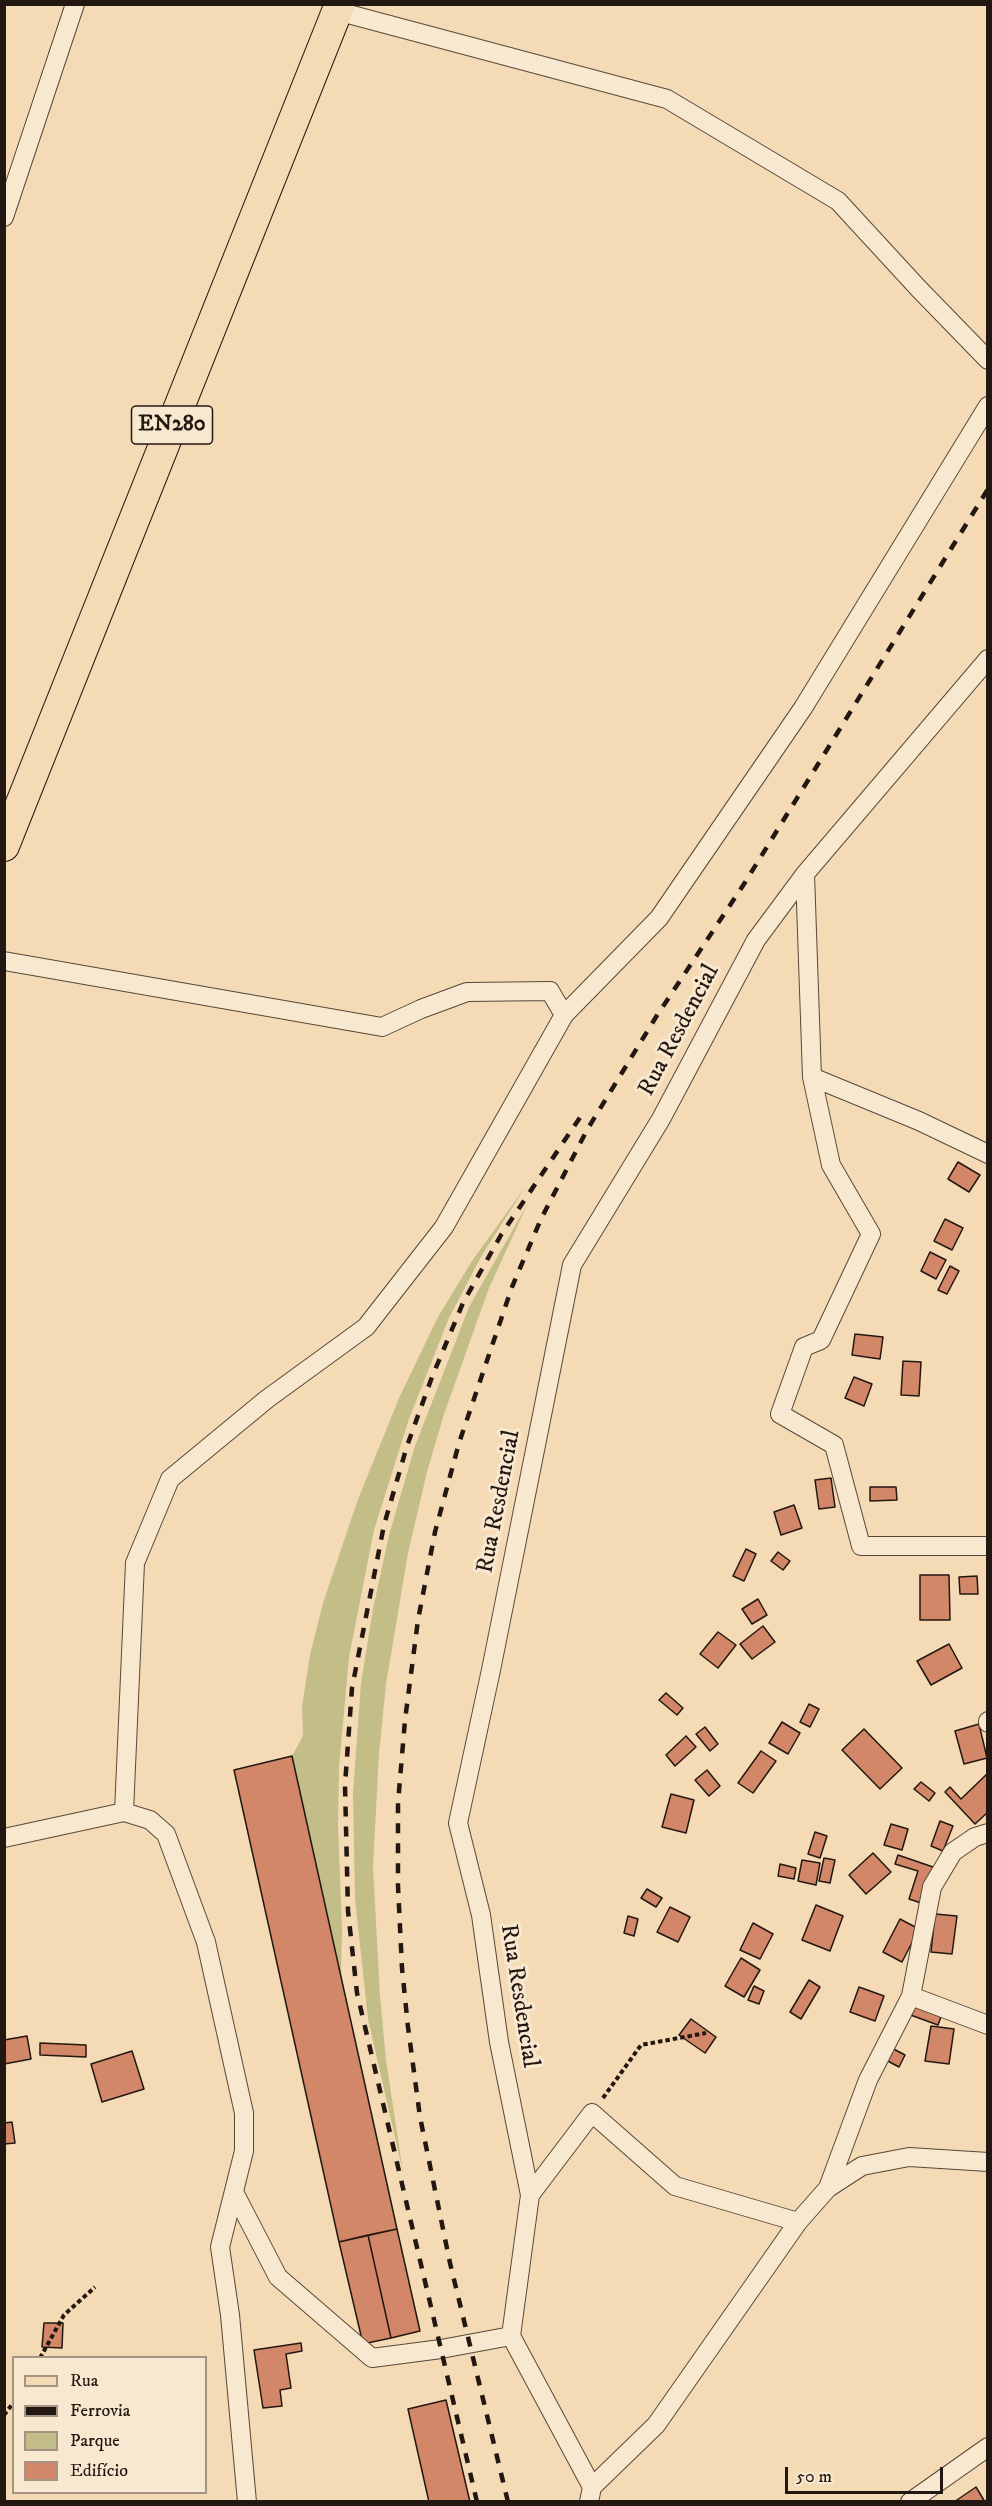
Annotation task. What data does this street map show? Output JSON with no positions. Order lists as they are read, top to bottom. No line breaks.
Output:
{"streets":{"main road":["EN280"],"street":["Rua Resdencial"]},"legend":["Rua","Ferrovia","Parque","Edifício"],"scale_bar":"50 m"}
